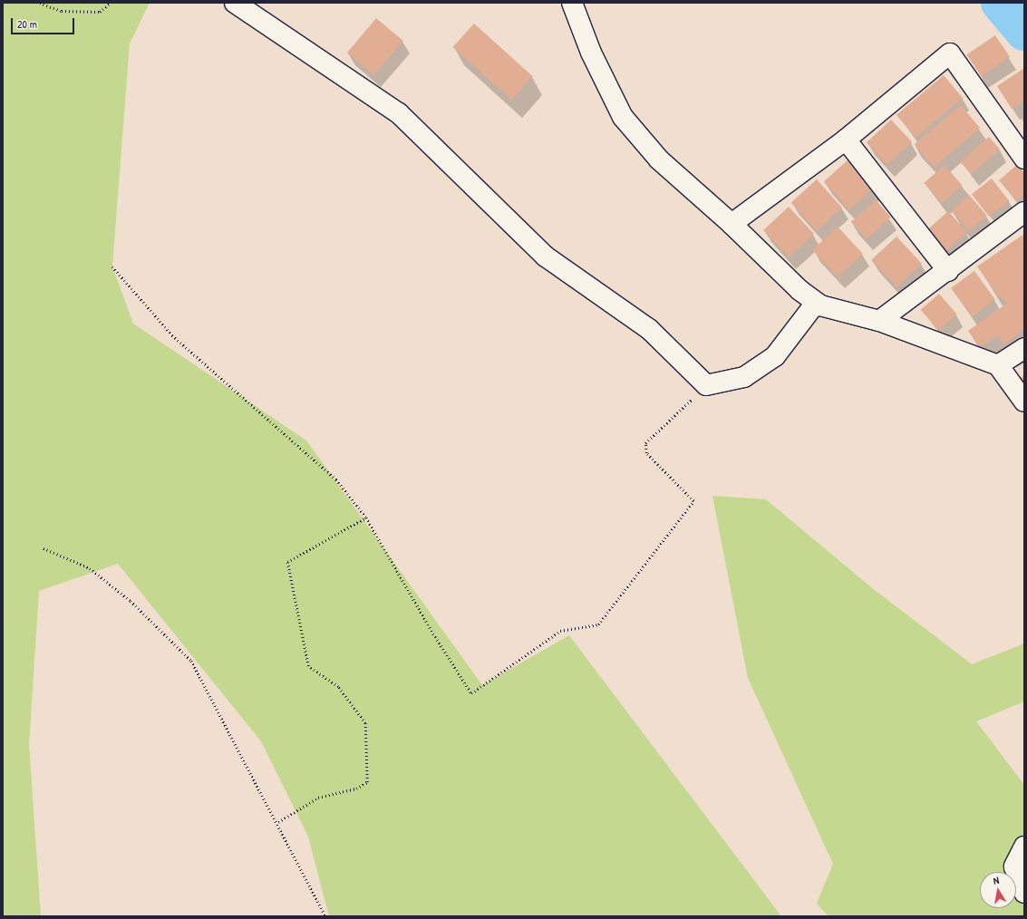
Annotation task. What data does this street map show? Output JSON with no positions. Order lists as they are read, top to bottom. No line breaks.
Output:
{"scale_bar":"20 m","north":"top"}
